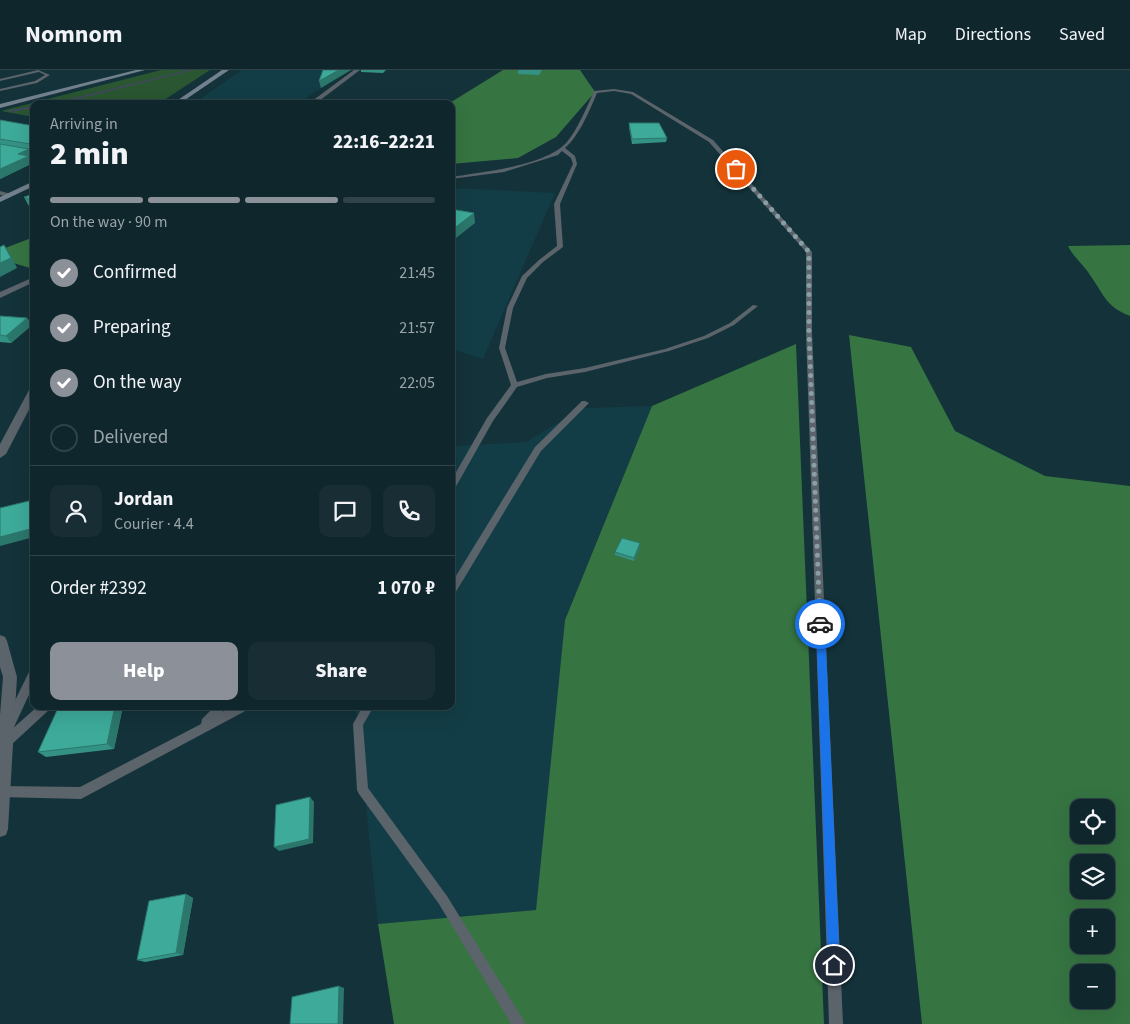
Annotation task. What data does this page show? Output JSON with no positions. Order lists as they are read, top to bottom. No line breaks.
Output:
{"page":{"header":"Nomnom","nav":["Map","Directions","Saved"],"heading":["2 min","Arriving in","22:16–22:21"],"panel":["Jordan","Courier · 4.4","Order #2392","1 070 ₽"],"bar":"On the way · 90 m","list":[["Confirmed","21:45"],["Preparing","21:57"],["On the way","22:05"],"Delivered"],"buttons":["Help","Share"],"map_buttons":["+","−"]}}
